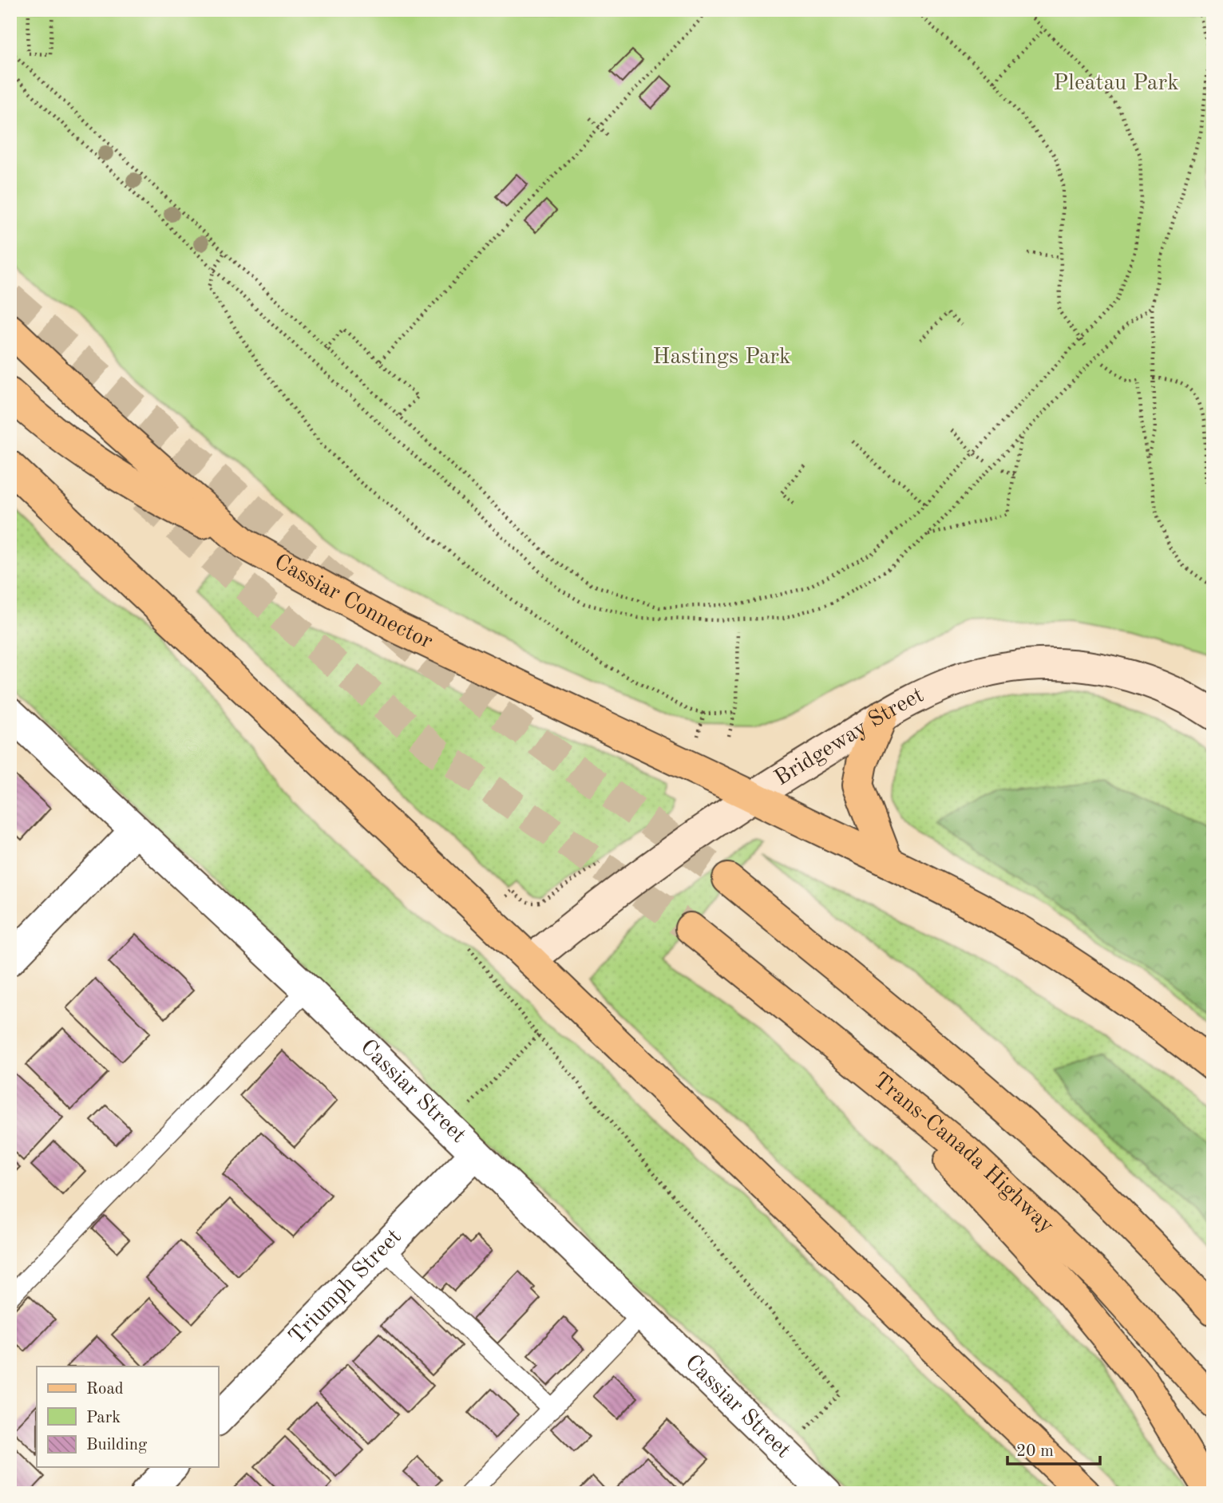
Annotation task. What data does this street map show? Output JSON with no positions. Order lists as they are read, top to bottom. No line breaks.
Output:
{"streets":{"main road":["Cassiar Connector","Trans-Canada Highway"],"street":["Bridgeway Street","Cassiar Street","Triumph Street"]},"crossings":[["Cassiar Connector","Bridgeway Street"],["Cassiar Street","Triumph Street"]],"parks":["Pleatau Park","Hastings Park"],"legend":["Road","Park","Building"],"scale_bar":"20 m"}
